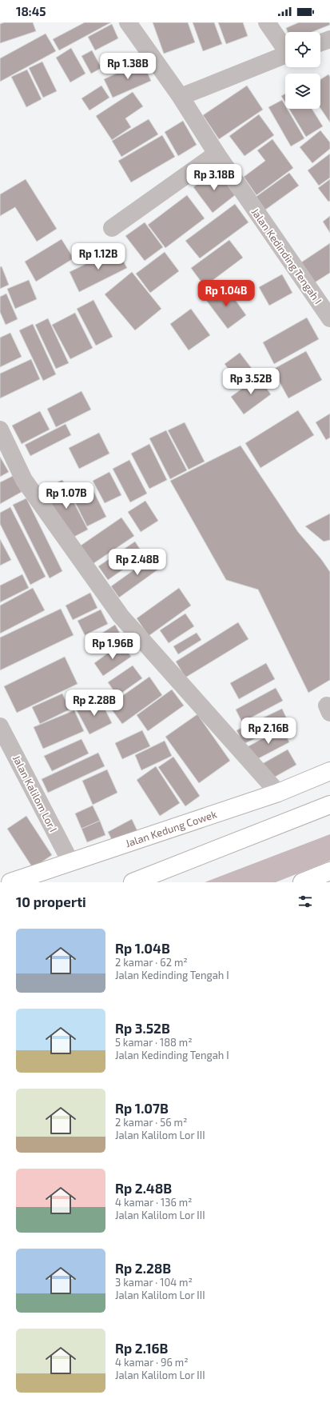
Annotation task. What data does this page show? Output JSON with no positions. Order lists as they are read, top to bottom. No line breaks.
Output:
{"streets":{"main road":["Jalan Kedung Cowek"],"street":["Jalan Kedinding Tengah I","Jalan Kalilom Lor I"]},"crossings":[["Jalan Kalilom Lor I","Jalan Kedung Cowek"]],"page":{"status":"18:45","price":["Rp 1.38B","Rp 3.18B","Rp 1.12B","Rp 1.04B","Rp 3.52B","Rp 1.07B","Rp 2.48B","Rp 1.96B","Rp 2.28B","Rp 2.16B"],"heading":"10 properti","list":[{"name":"Rp 1.04B","note":"2 kamar · 62 m² · Jalan Kedinding Tengah I"},{"name":"Rp 3.52B","note":"5 kamar · 188 m² · Jalan Kedinding Tengah I"},{"name":"Rp 1.07B","note":"2 kamar · 56 m² · Jalan Kalilom Lor III"},{"name":"Rp 2.48B","note":"4 kamar · 136 m² · Jalan Kalilom Lor III"},{"name":"Rp 2.28B","note":"3 kamar · 104 m² · Jalan Kalilom Lor III"},{"name":"Rp 2.16B","note":"4 kamar · 96 m² · Jalan Kalilom Lor III"}]}}
